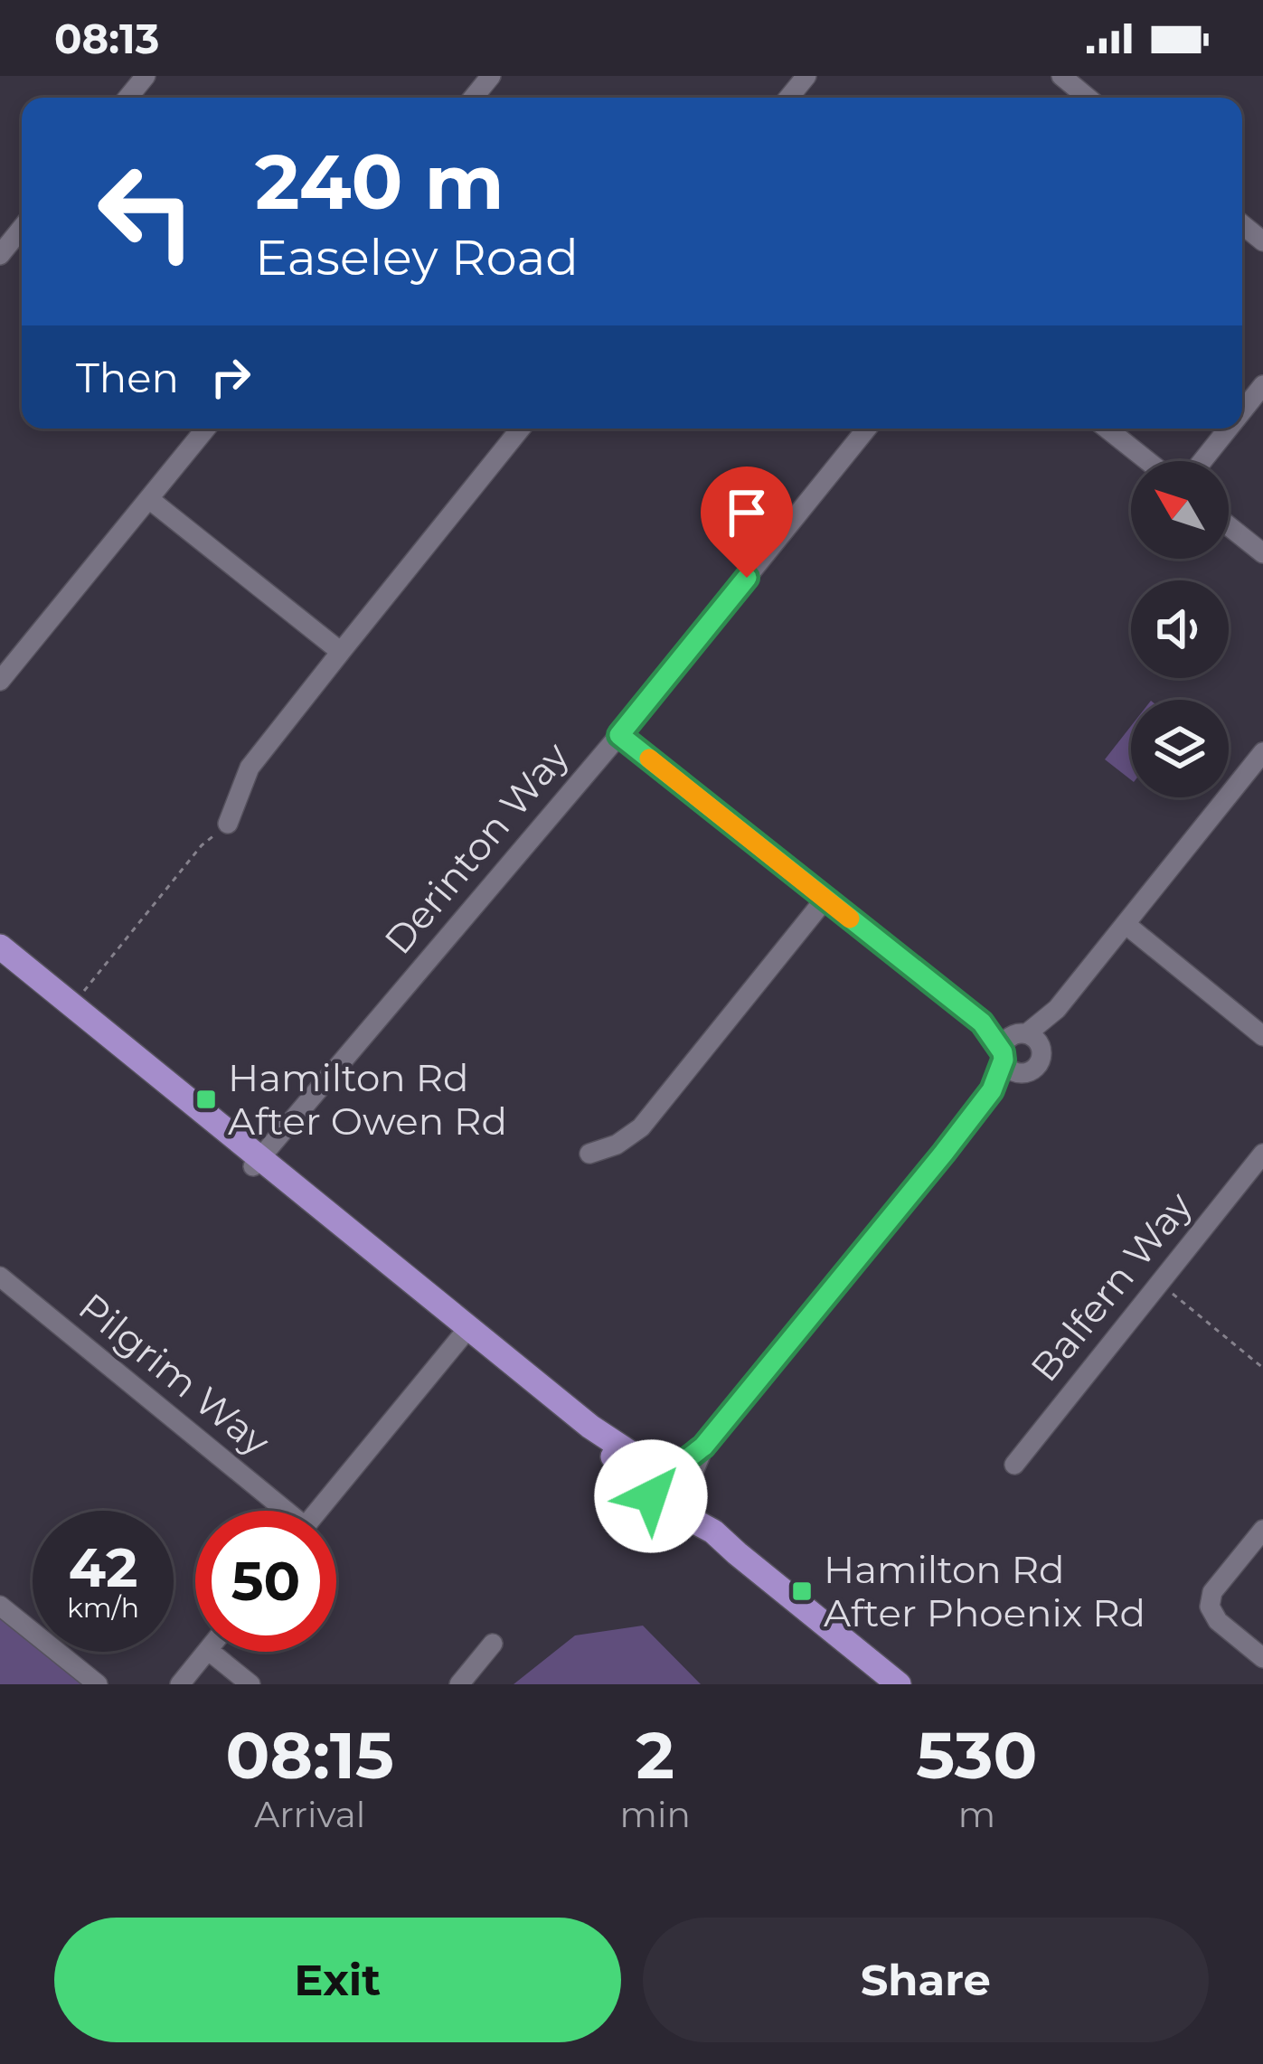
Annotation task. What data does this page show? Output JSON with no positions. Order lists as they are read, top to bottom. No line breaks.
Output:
{"streets":{"street":["Derinton Way","Balfern Way","Pilgrim Way"]},"places":{"transit":["Hamilton Rd After Owen Rd","Hamilton Rd After Phoenix Rd"]},"north":"top left","page":{"status":"08:13","turn":["240 m","Easeley Road"],"then":"Then","speed":"42 km/h","limit":"50","eta":["08:15","Arrival","2","min","530","m"],"buttons":["Exit","Share"]}}
